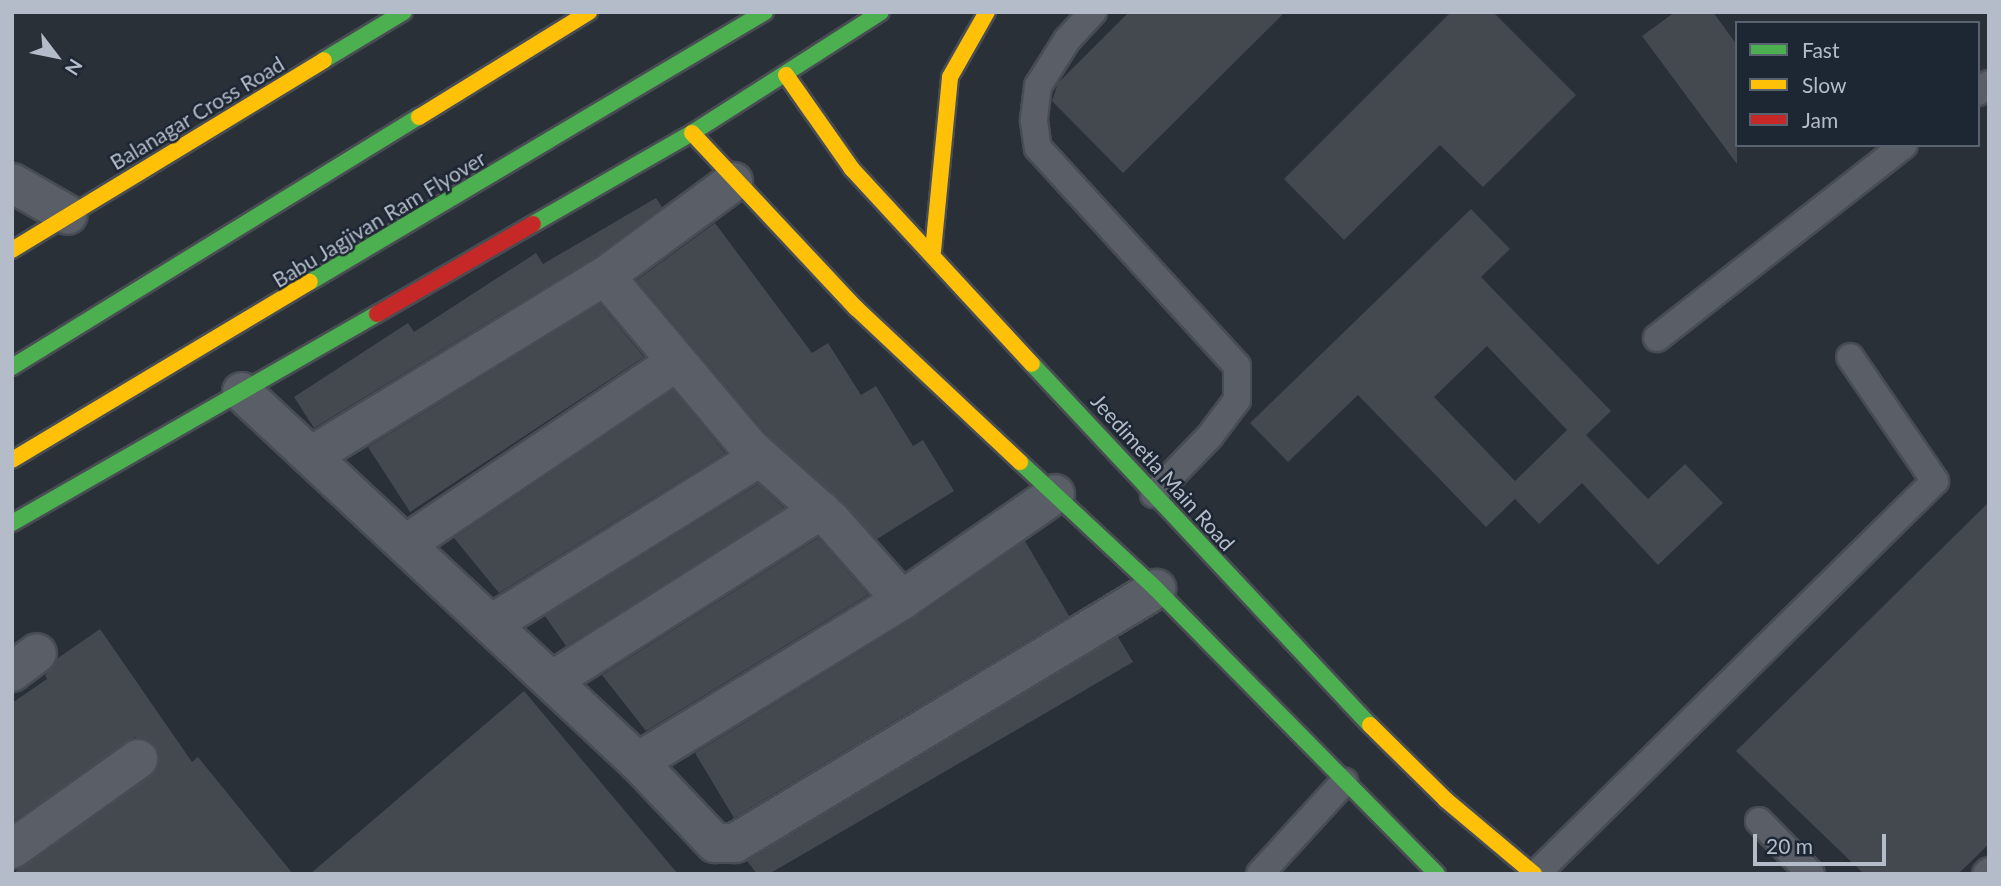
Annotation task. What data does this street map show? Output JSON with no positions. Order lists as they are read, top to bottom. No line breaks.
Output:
{"streets":{"main road":["Balanagar Cross Road","Babu Jagjivan Ram Flyover","Jeedimetla Main Road"]},"legend":["Fast","Slow","Jam"],"scale_bar":"20 m","north":"bottom right"}
